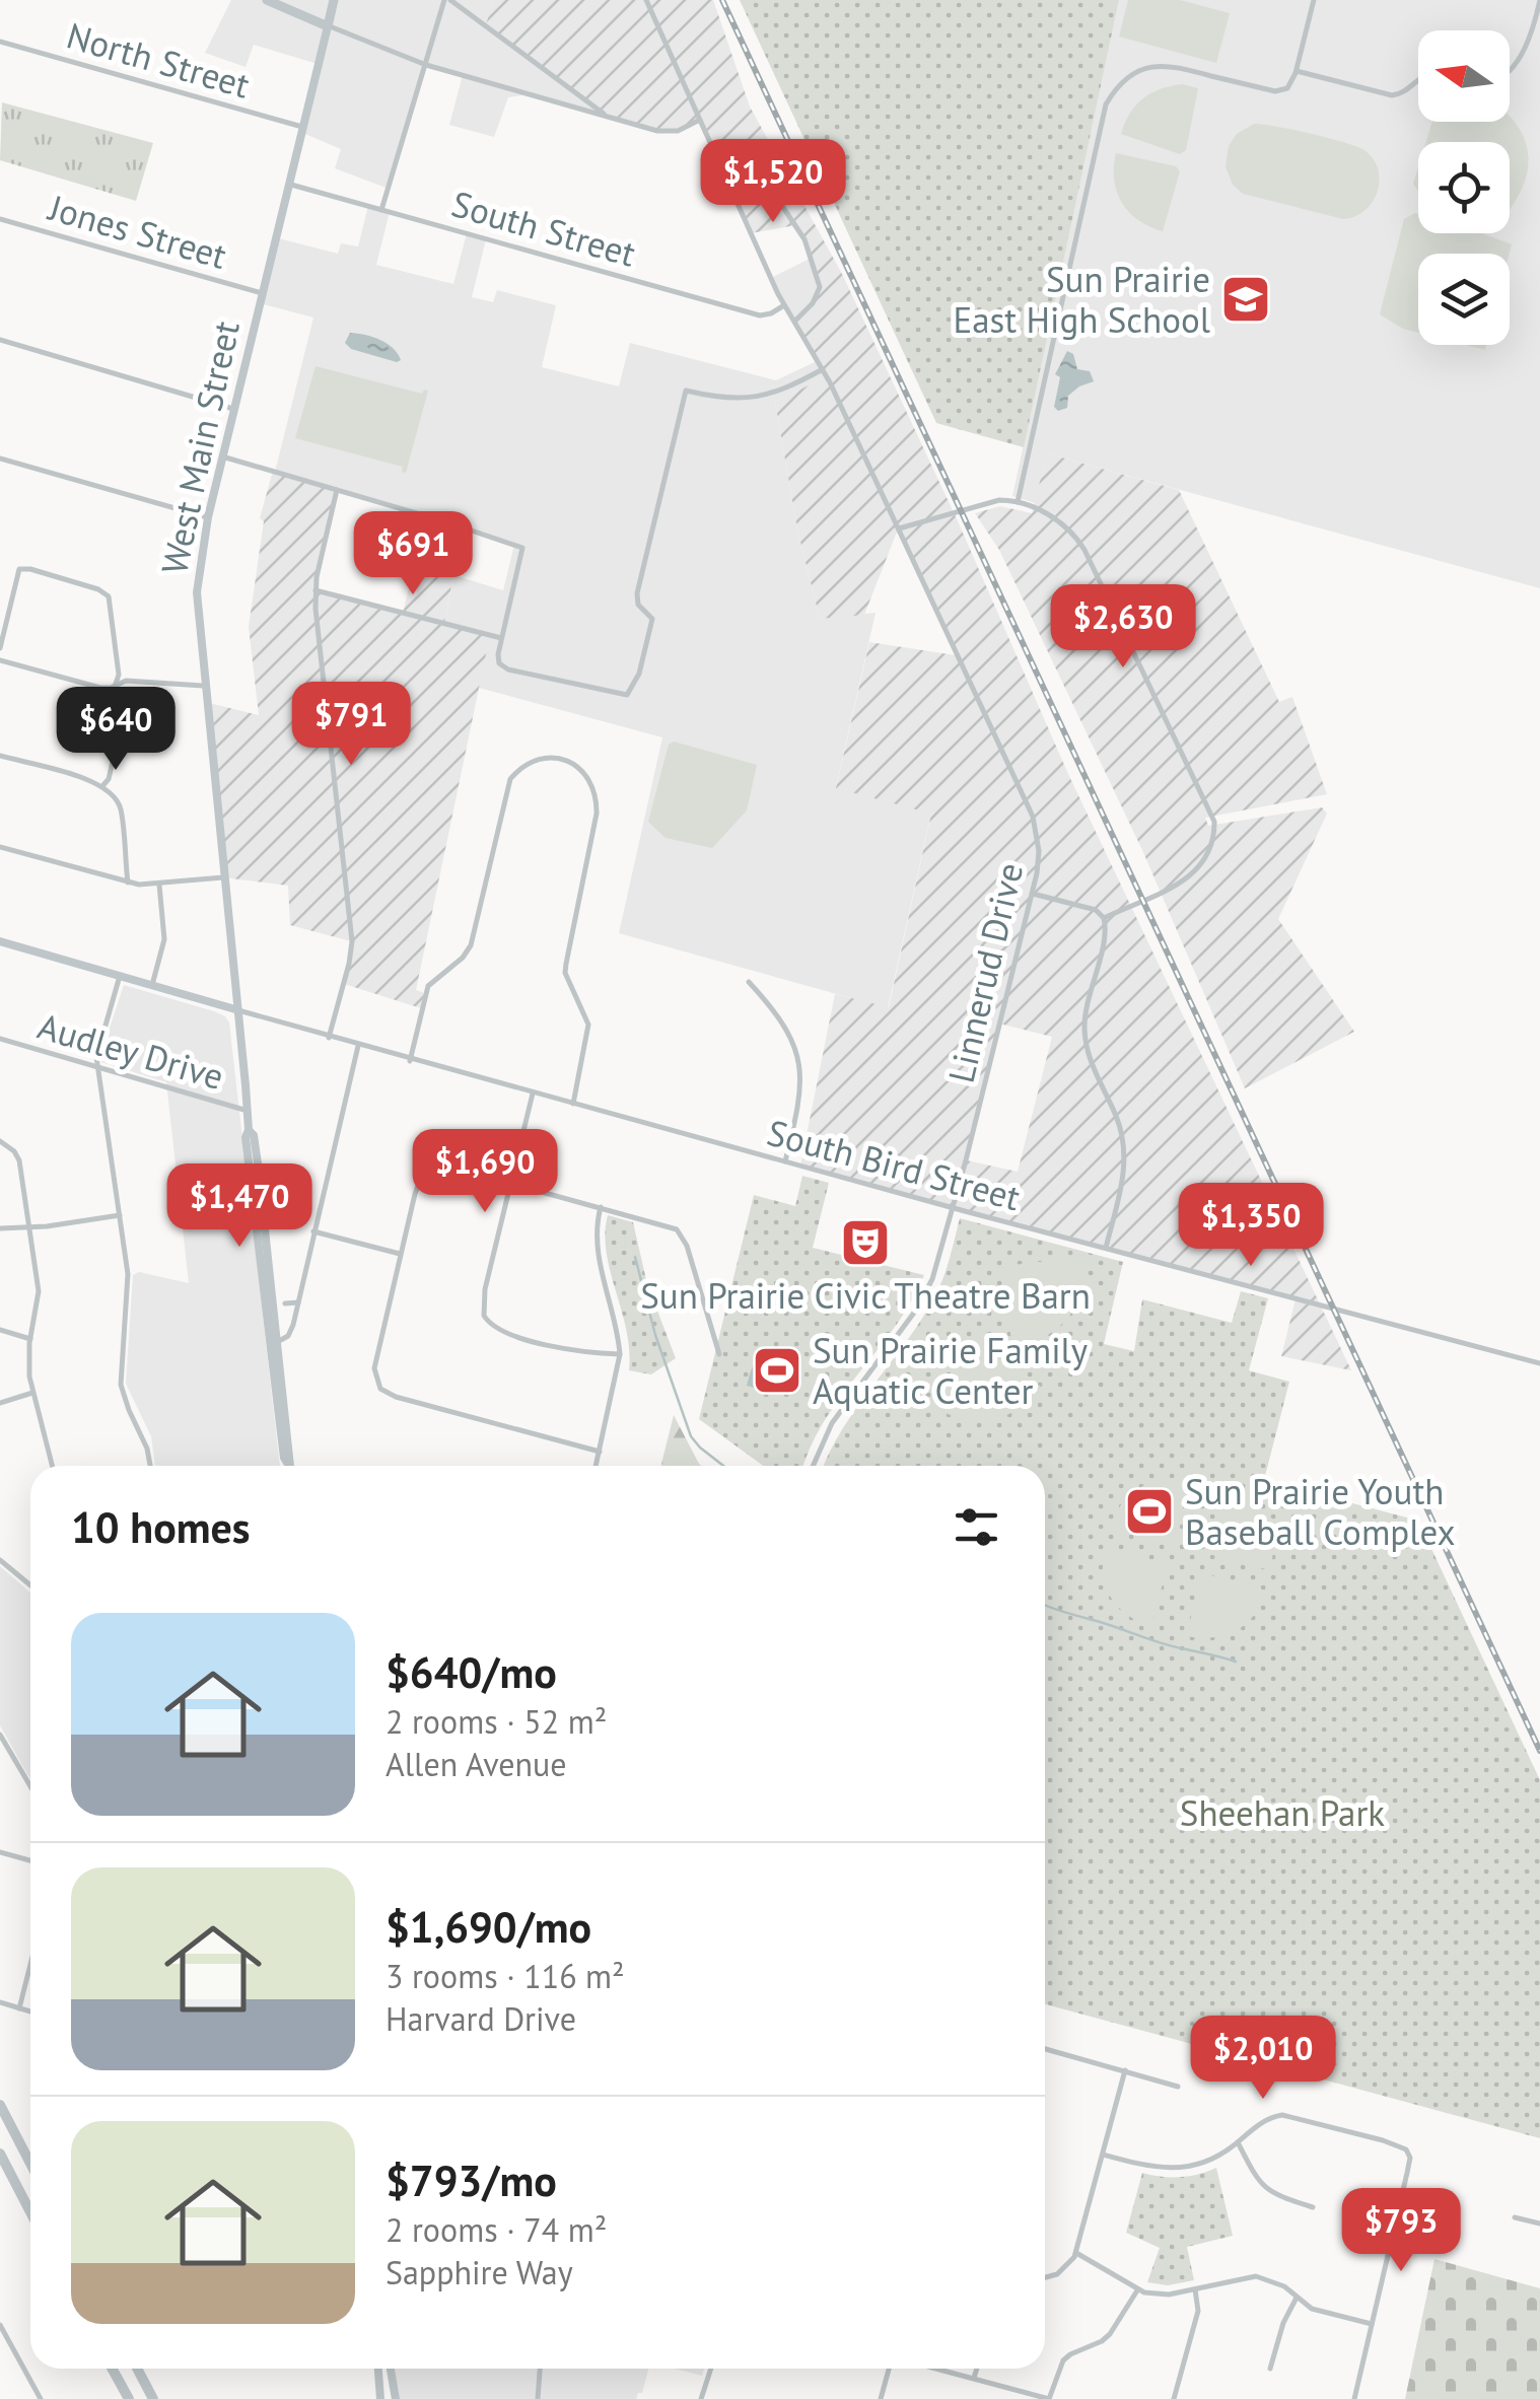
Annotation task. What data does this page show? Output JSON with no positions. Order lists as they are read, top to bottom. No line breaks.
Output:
{"streets":{"main road":["West Main Street"],"street":["North Street","South Street","Jones Street","Linnerud Drive","Audley Drive","South Bird Street"]},"crossings":[["North Street","West Main Street"],["South Street","West Main Street"],["South Street","Linnerud Drive"],["Jones Street","West Main Street"],["West Main Street","Audley Drive"],["West Main Street","South Bird Street"],["Linnerud Drive","South Bird Street"]],"parks":["Sheehan Park"],"places":{"school or university":["Sun Prairie East High School"],"theatre":["Sun Prairie Civic Theatre Barn"],"sports":["Sun Prairie Family Aquatic Center","Sun Prairie Youth Baseball Complex"]},"north":"left","page":{"price":["$1,520","$691","$2,630","$791","$640","$1,690","$1,470","$1,350","$2,010","$793"],"heading":"10 homes","list":[{"name":"$640/mo","note":"2 rooms · 52 m² · Allen Avenue"},{"name":"$1,690/mo","note":"3 rooms · 116 m² · Harvard Drive"},{"name":"$793/mo","note":"2 rooms · 74 m² · Sapphire Way"}]}}
